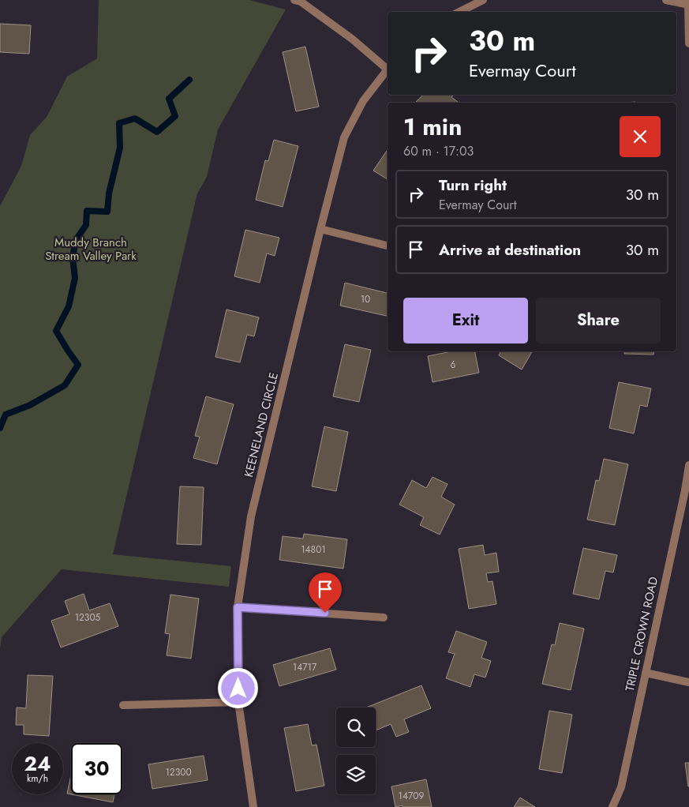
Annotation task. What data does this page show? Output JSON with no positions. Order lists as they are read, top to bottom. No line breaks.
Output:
{"streets":{"street":["KEENELAND CIRCLE","TRIPLE CROWN ROAD"]},"parks":["Muddy Branch Stream Valley Park"],"house_numbers":["10","6","14801","12305","14717","12300","14709"],"page":{"turn":["30 m","Evermay Court"],"heading":["1 min","60 m · 17:03"],"list":[{"name":"Turn right","note":"Evermay Court","value":"30 m"},{"name":"Arrive at destination","value":"30 m"}],"buttons":["Exit","Share"],"speed":"24 km/h","limit":"30"}}
